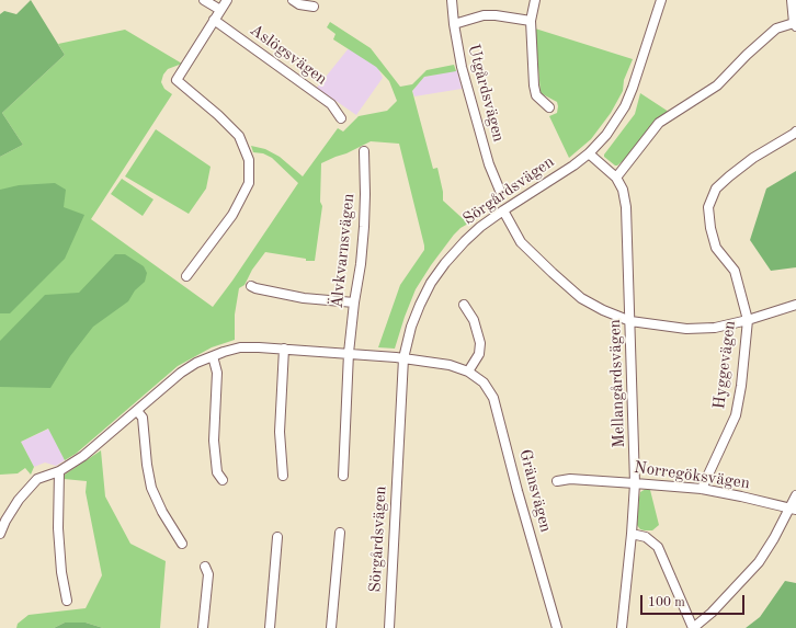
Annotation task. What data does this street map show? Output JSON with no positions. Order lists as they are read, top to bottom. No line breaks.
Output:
{"streets":{"street":["Aslögsvägen","Utgårdsvägen","Sörgårdsvägen","Älvkvarnsvägen","Hyggevägen","Mellangårdsvägen","Norregöksvägen","Gränsvägen"]},"crossings":[["Sörgårdsvägen","Mellangårdsvägen"],["Sörgårdsvägen","Gränsvägen"],["Hyggevägen","Norregöksvägen"],["Mellangårdsvägen","Norregöksvägen"]],"scale_bar":"100 m"}
